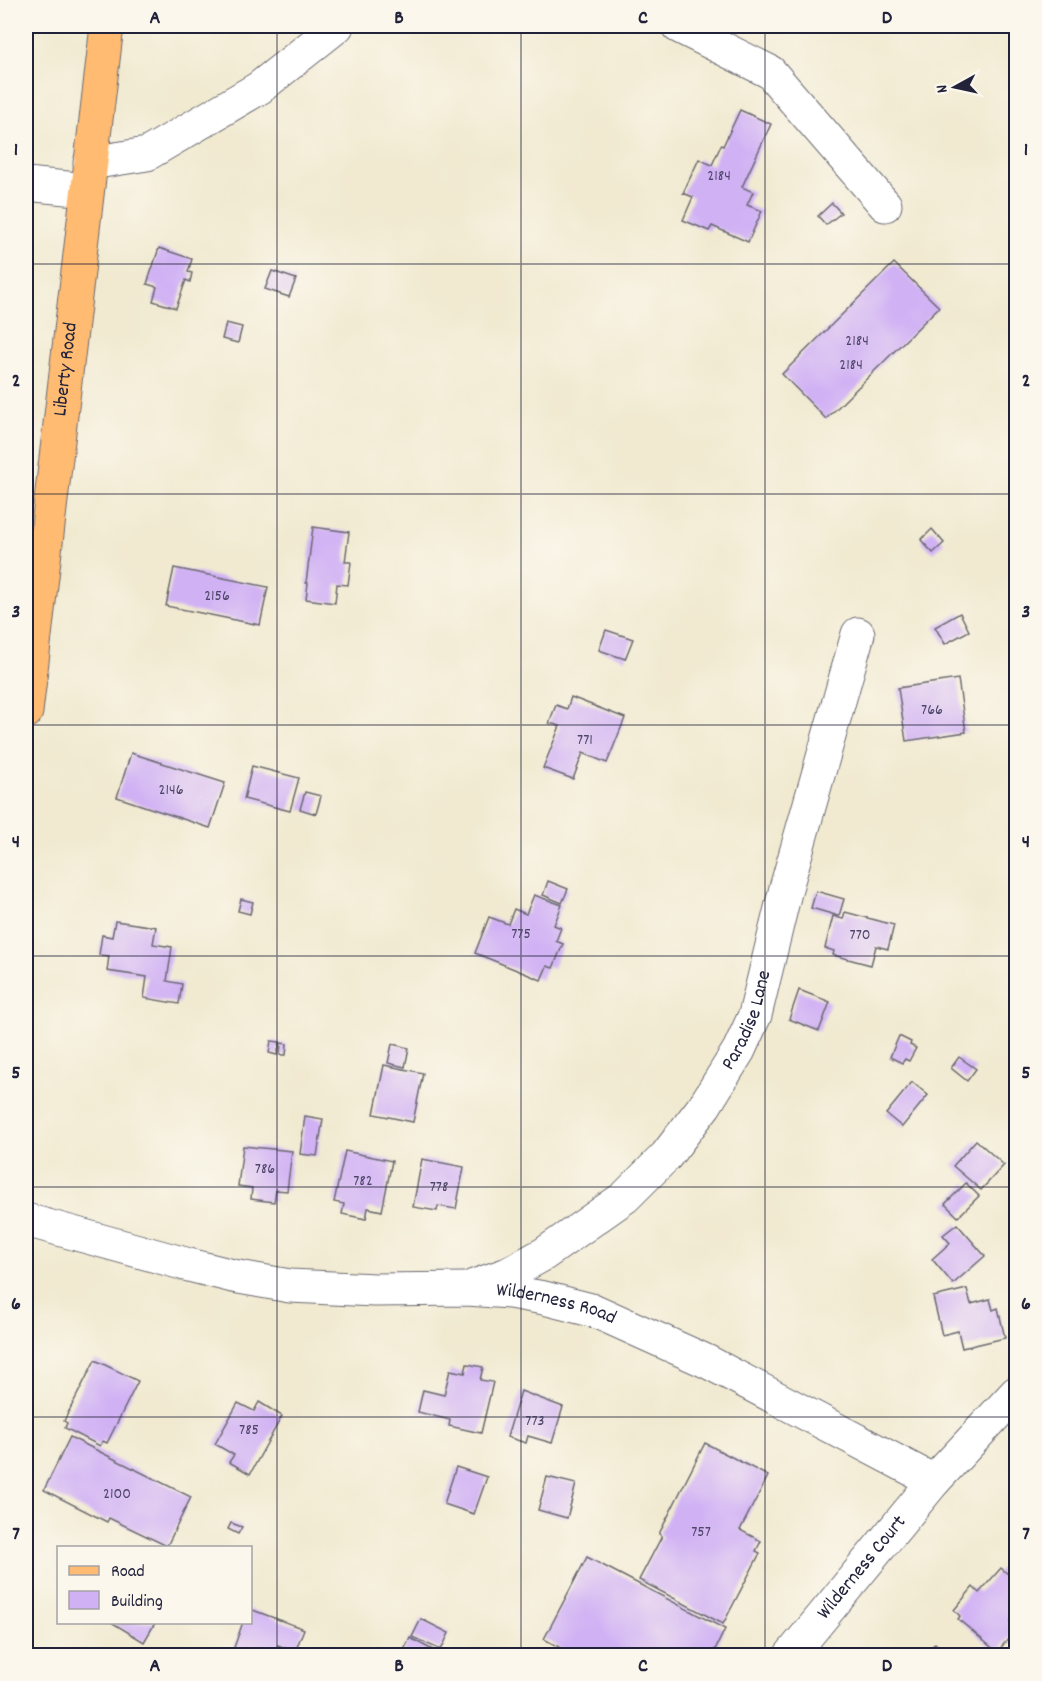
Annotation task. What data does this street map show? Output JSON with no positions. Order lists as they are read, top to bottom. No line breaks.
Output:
{"streets":{"main road":["Liberty Road"],"street":["Paradise Lane","Wilderness Road","Wilderness Court"]},"crossings":[["Paradise Lane","Wilderness Road"],["Wilderness Road","Wilderness Court"]],"house_numbers":["2184","2184","2184","2156","766","771","2146","775","770","786","782","778","773","785","2100","757"],"legend":["Road","Building"],"north":"left","grid":{"columns":["A","B","C","D"],"rows":["1","2","3","4","5","6","7"]}}
